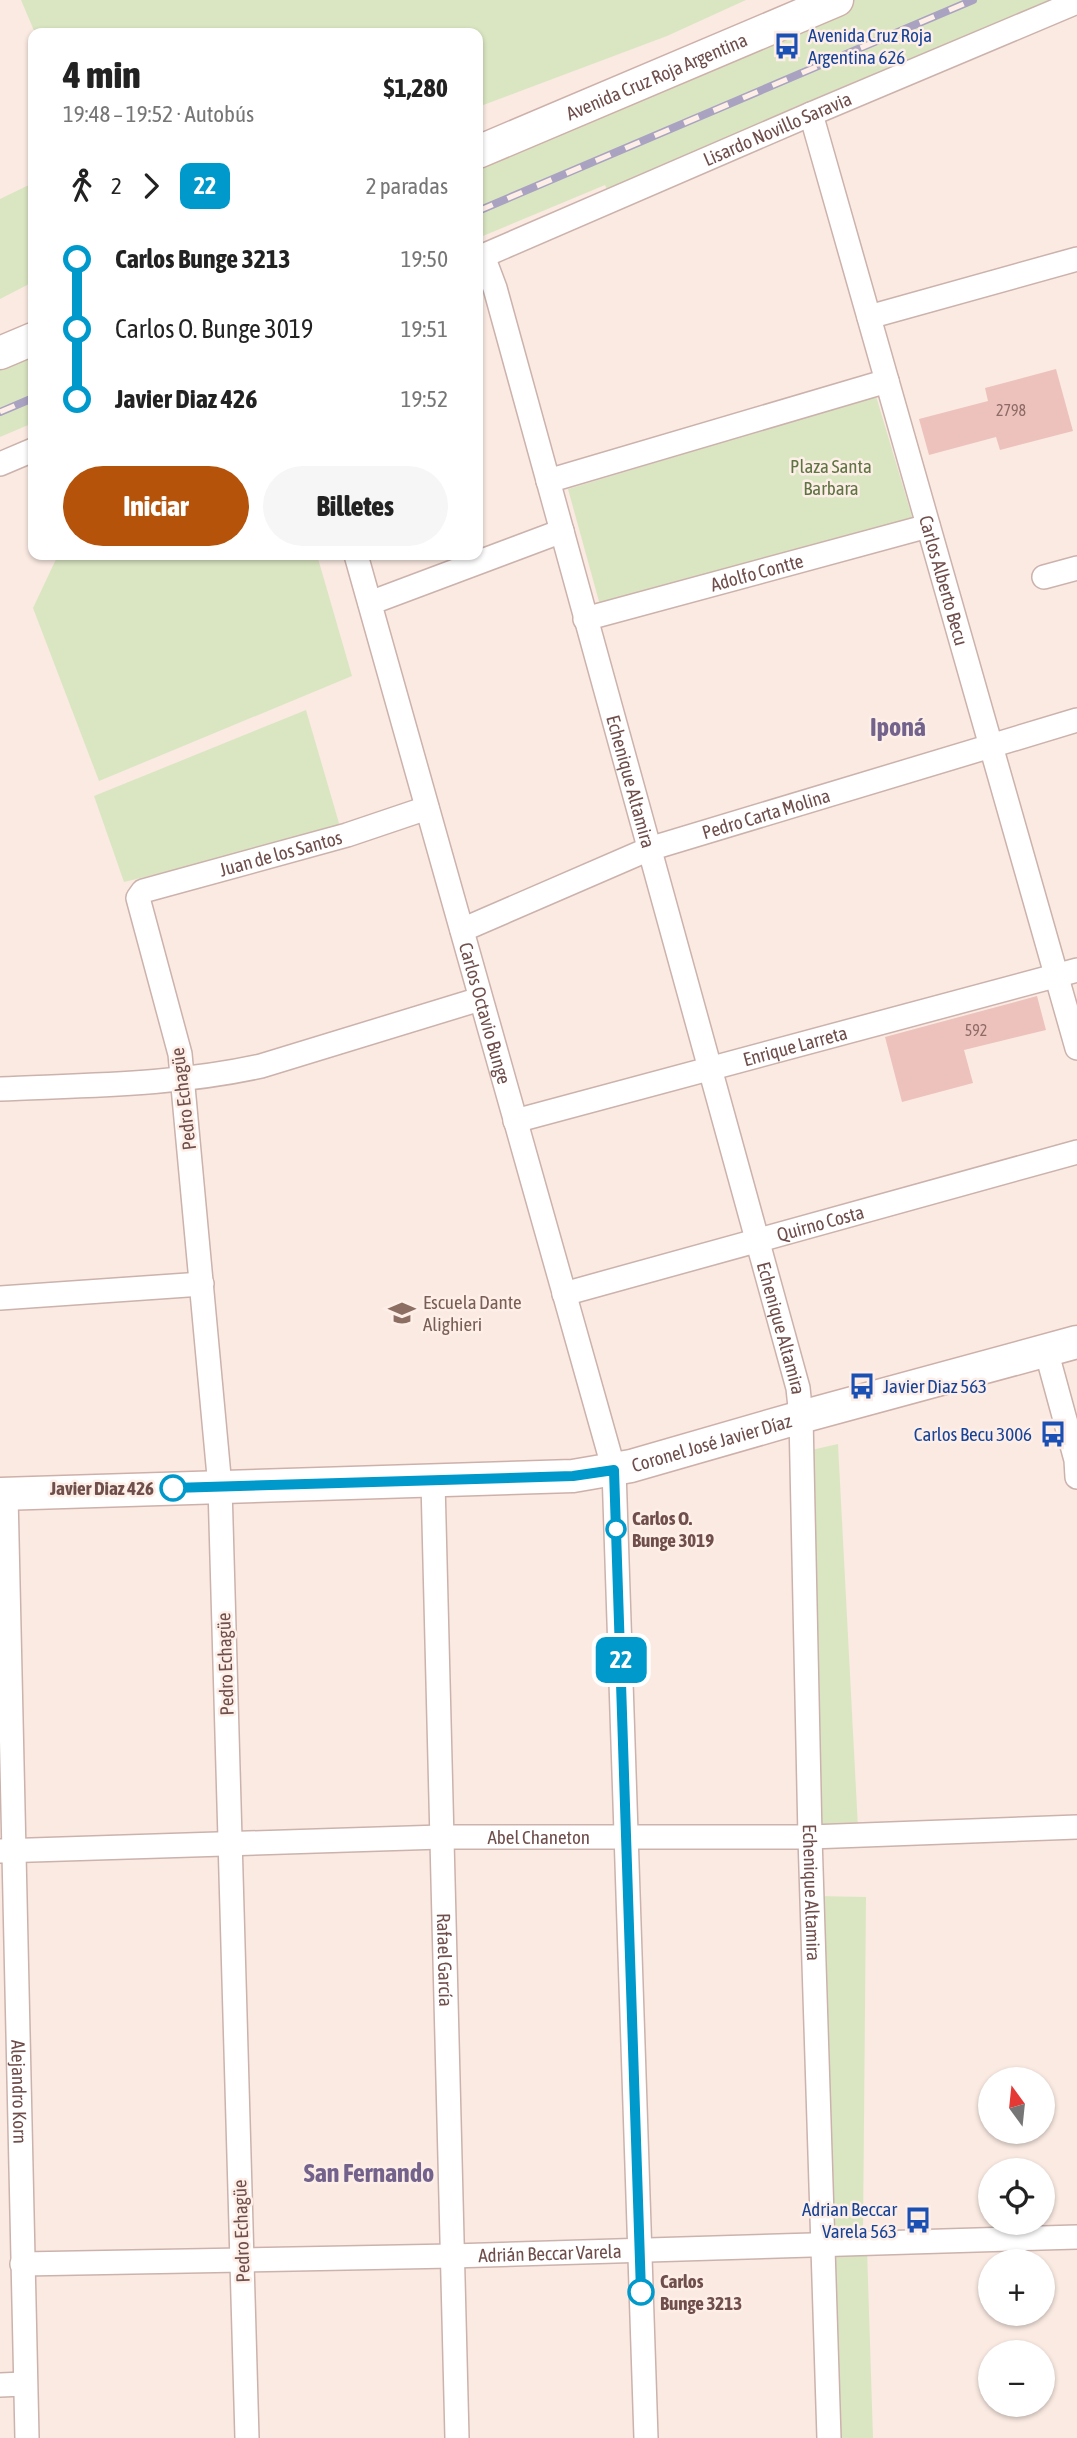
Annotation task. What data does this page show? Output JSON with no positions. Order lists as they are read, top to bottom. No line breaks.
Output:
{"streets":{"main road":["Avenida Cruz Roja Argentina","Coronel José Javier Díaz"],"street":["Lisardo Novillo Saravia","Adolfo Contte","Carlos Alberto Becu","Echenique Altamira","Pedro Carta Molina","Juan de los Santos","Carlos Octavio Bunge","Enrique Larreta","Pedro Echagüe","Quirno Costa","Abel Chaneton","Rafael García","Alejandro Korn","Adrián Beccar Varela"]},"crossings":[["Lisardo Novillo Saravia","Carlos Alberto Becu"],["Adolfo Contte","Carlos Alberto Becu"],["Adolfo Contte","Echenique Altamira"],["Carlos Alberto Becu","Pedro Carta Molina"],["Carlos Alberto Becu","Enrique Larreta"],["Echenique Altamira","Pedro Carta Molina"],["Echenique Altamira","Enrique Larreta"],["Echenique Altamira","Quirno Costa"],["Echenique Altamira","Coronel José Javier Díaz"],["Echenique Altamira","Abel Chaneton"],["Echenique Altamira","Adrián Beccar Varela"],["Pedro Carta Molina","Carlos Octavio Bunge"],["Juan de los Santos","Carlos Octavio Bunge"],["Juan de los Santos","Pedro Echagüe"],["Carlos Octavio Bunge","Enrique Larreta"],["Carlos Octavio Bunge","Quirno Costa"],["Carlos Octavio Bunge","Coronel José Javier Díaz"],["Carlos Octavio Bunge","Abel Chaneton"],["Carlos Octavio Bunge","Adrián Beccar Varela"],["Pedro Echagüe","Coronel José Javier Díaz"],["Pedro Echagüe","Abel Chaneton"],["Pedro Echagüe","Adrián Beccar Varela"],["Coronel José Javier Díaz","Rafael García"],["Coronel José Javier Díaz","Alejandro Korn"],["Abel Chaneton","Rafael García"],["Abel Chaneton","Alejandro Korn"],["Rafael García","Adrián Beccar Varela"],["Alejandro Korn","Adrián Beccar Varela"]],"districts":["Iponá","San Fernando"],"parks":["Plaza Santa Barbara"],"places":{"bus stop":["Avenida Cruz Roja Argentina 626","Javier Diaz 563","Carlos Becu 3006","Adrian Beccar Varela 563"],"school or university":["Escuela Dante Alighieri"],"other":["Javier Diaz 426","Carlos O. Bunge 3019","Carlos Bunge 3213"]},"lines":["bus line 22"],"house_numbers":["2798","592"],"north":"top","page":{"on_map":"22","heading":["4 min","19:48 – 19:52 · Autobús","$1,280"],"legs":["2","22","2 paradas"],"list":[{"name":"Carlos Bunge 3213","value":"19:50"},{"name":"Carlos O. Bunge 3019","value":"19:51"},{"name":"Javier Diaz 426","value":"19:52"}],"buttons":["Iniciar","Billetes"],"map_buttons":["+","−"]}}
